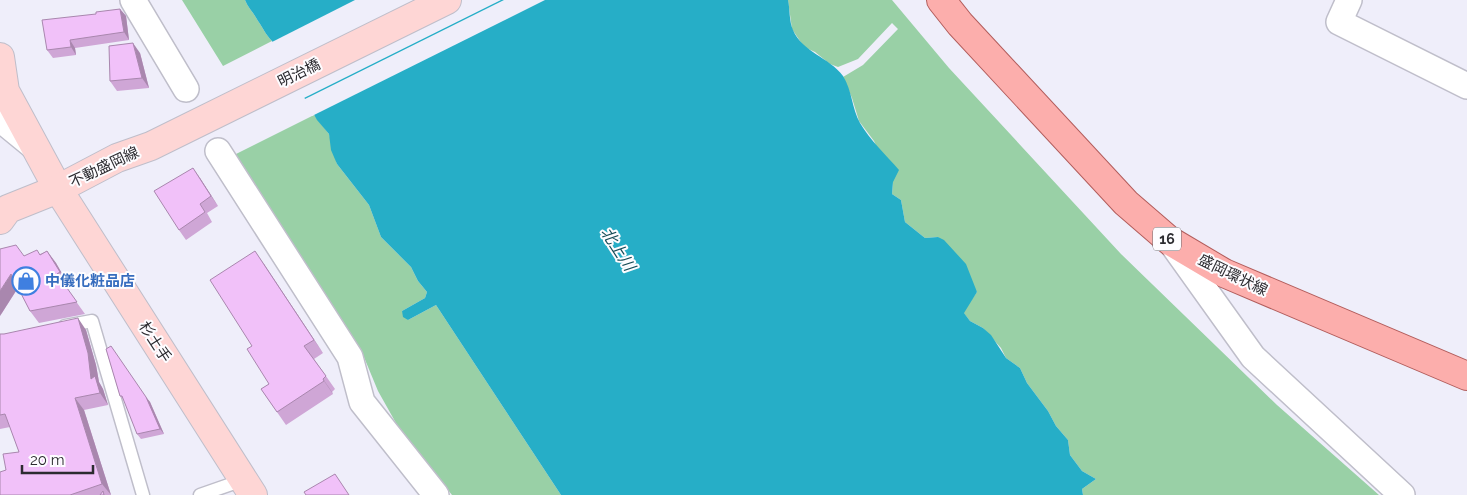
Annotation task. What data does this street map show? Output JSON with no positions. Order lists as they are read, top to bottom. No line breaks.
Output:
{"streets":{"main road":["明治橋","不動盛岡線","16","盛岡環状線","杉土手"]},"crossings":[["明治橋","不動盛岡線"],["不動盛岡線","杉土手"]],"water":["北上川"],"places":{"shop":["中儀化粧品店"]},"scale_bar":"20 m"}
